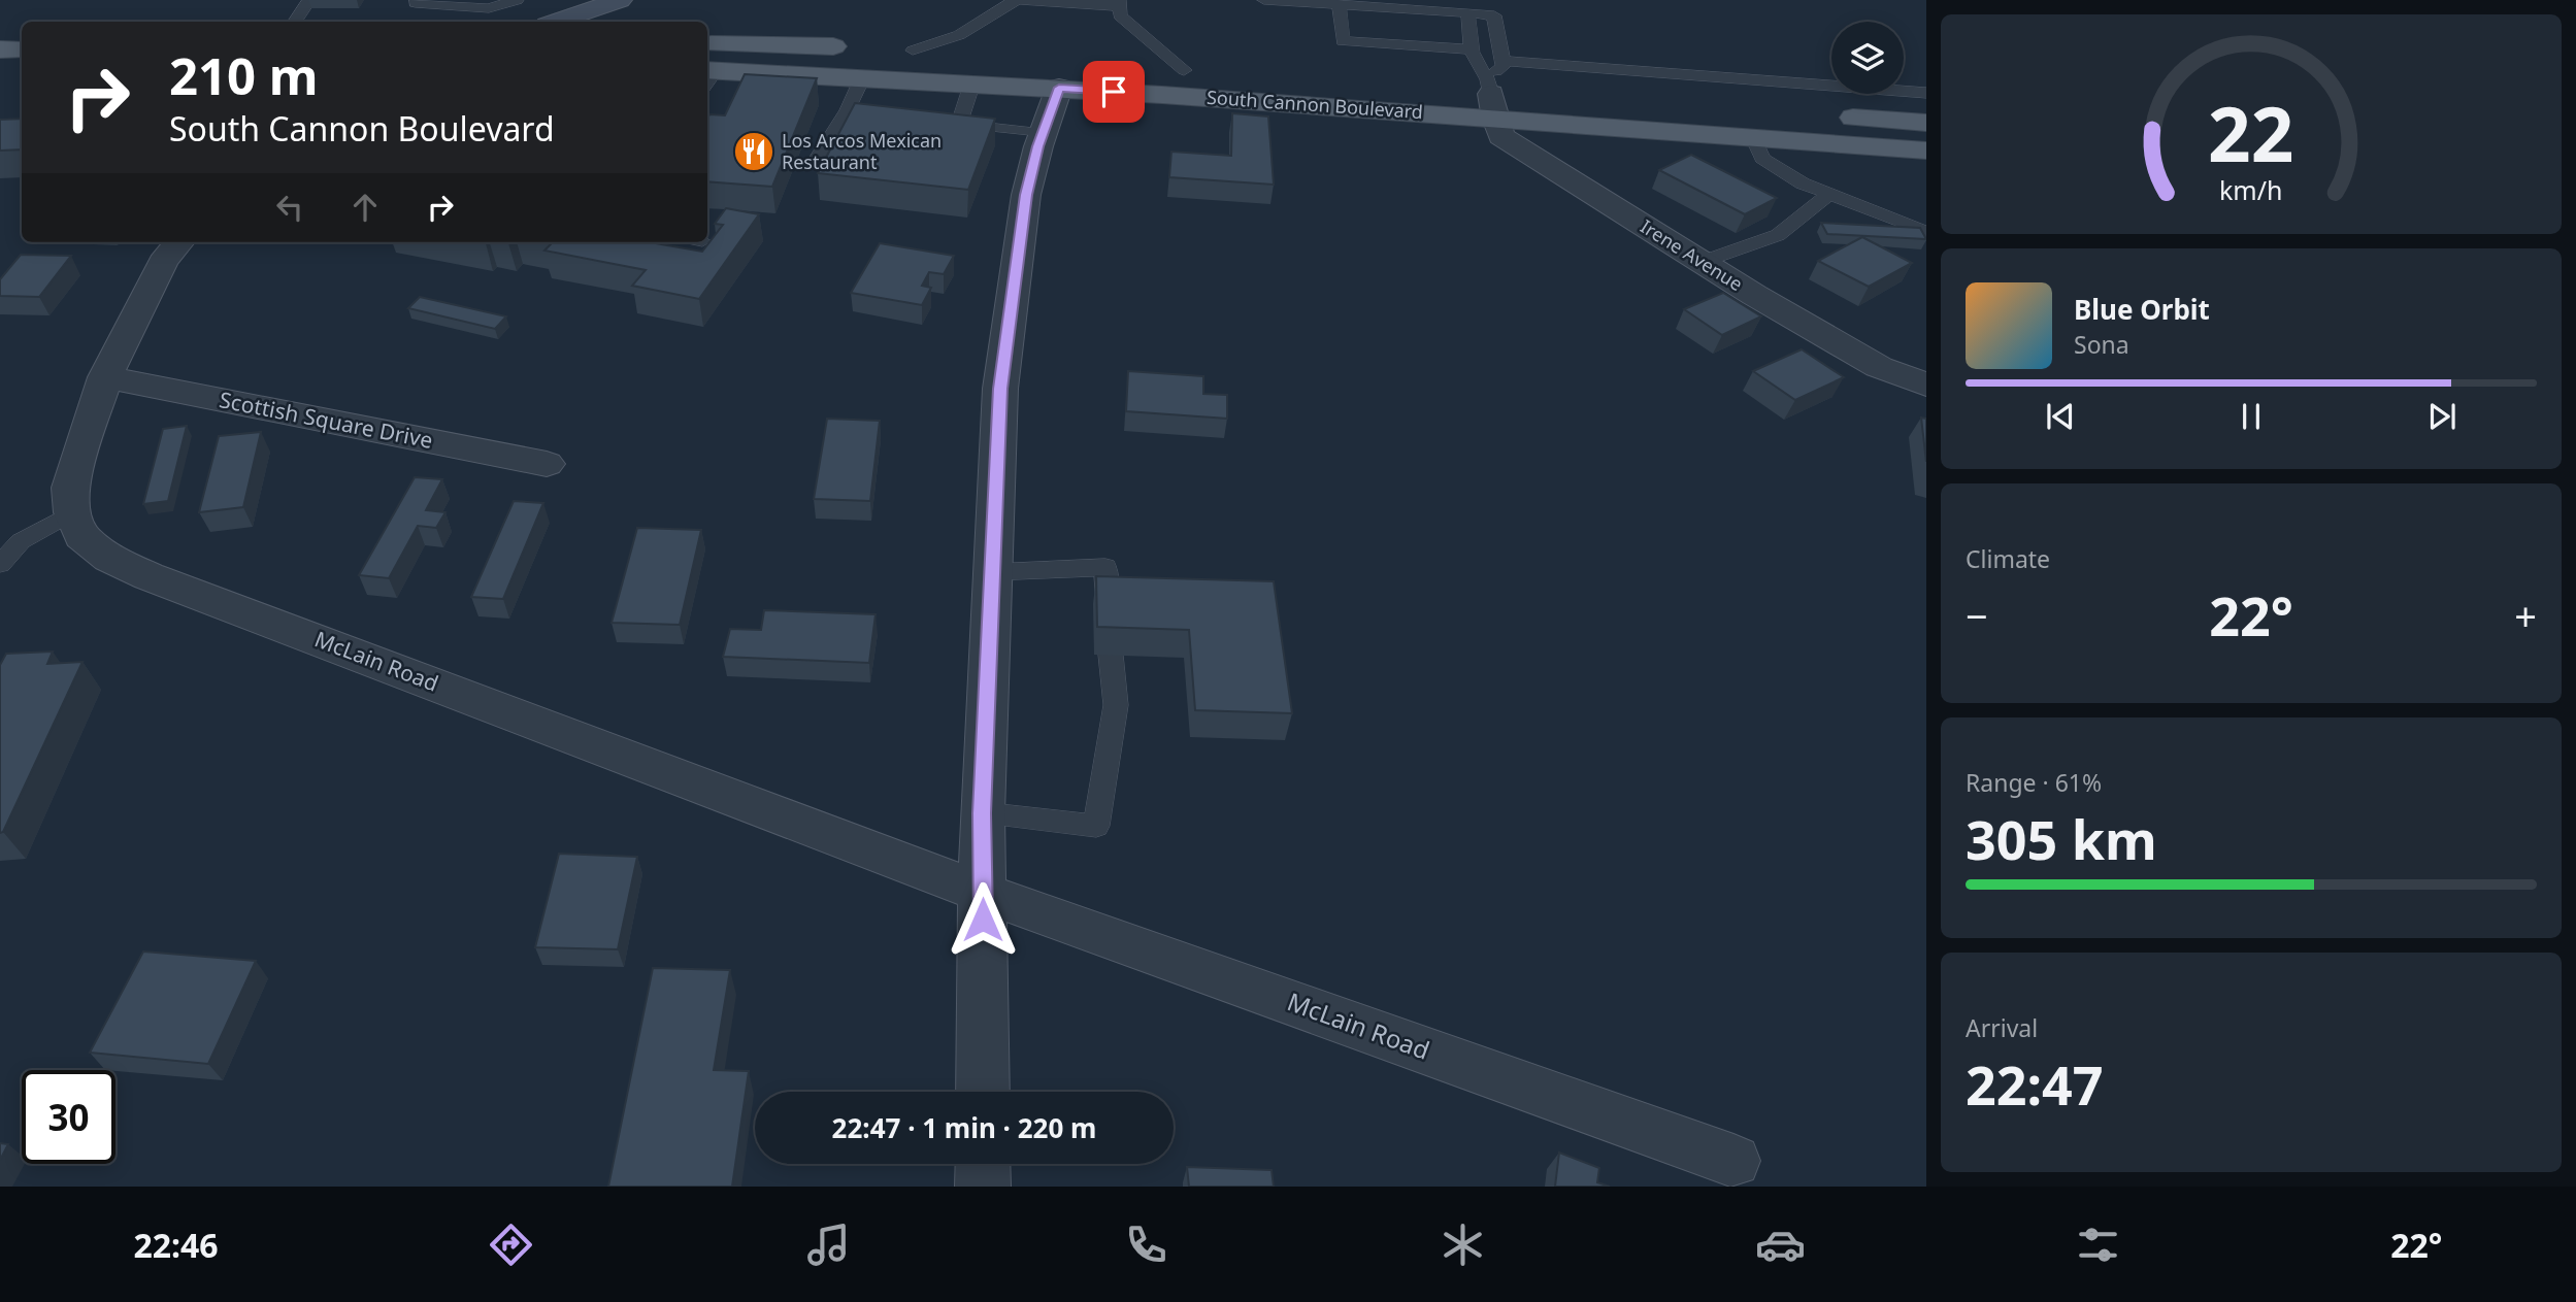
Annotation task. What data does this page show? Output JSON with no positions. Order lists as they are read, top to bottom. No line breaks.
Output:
{"streets":{"main road":["South Cannon Boulevard"],"street":["Irene Avenue","Scottish Square Drive","McLain Road"]},"crossings":[["South Cannon Boulevard","Irene Avenue"]],"places":{"restaurant":["Los Arcos Mexican Restaurant"]},"page":{"turn":["210 m","South Cannon Boulevard"],"song":["Blue Orbit","Sona"],"tile":["Climate",["Range · 61%","305 km"],["Arrival","22:47"]],"heat":["−","22°","+"],"limit":"30","trip":"22:47 · 1 min · 220 m","tabs":["22:46","22°"],"gauge":["22","km/h"]}}
